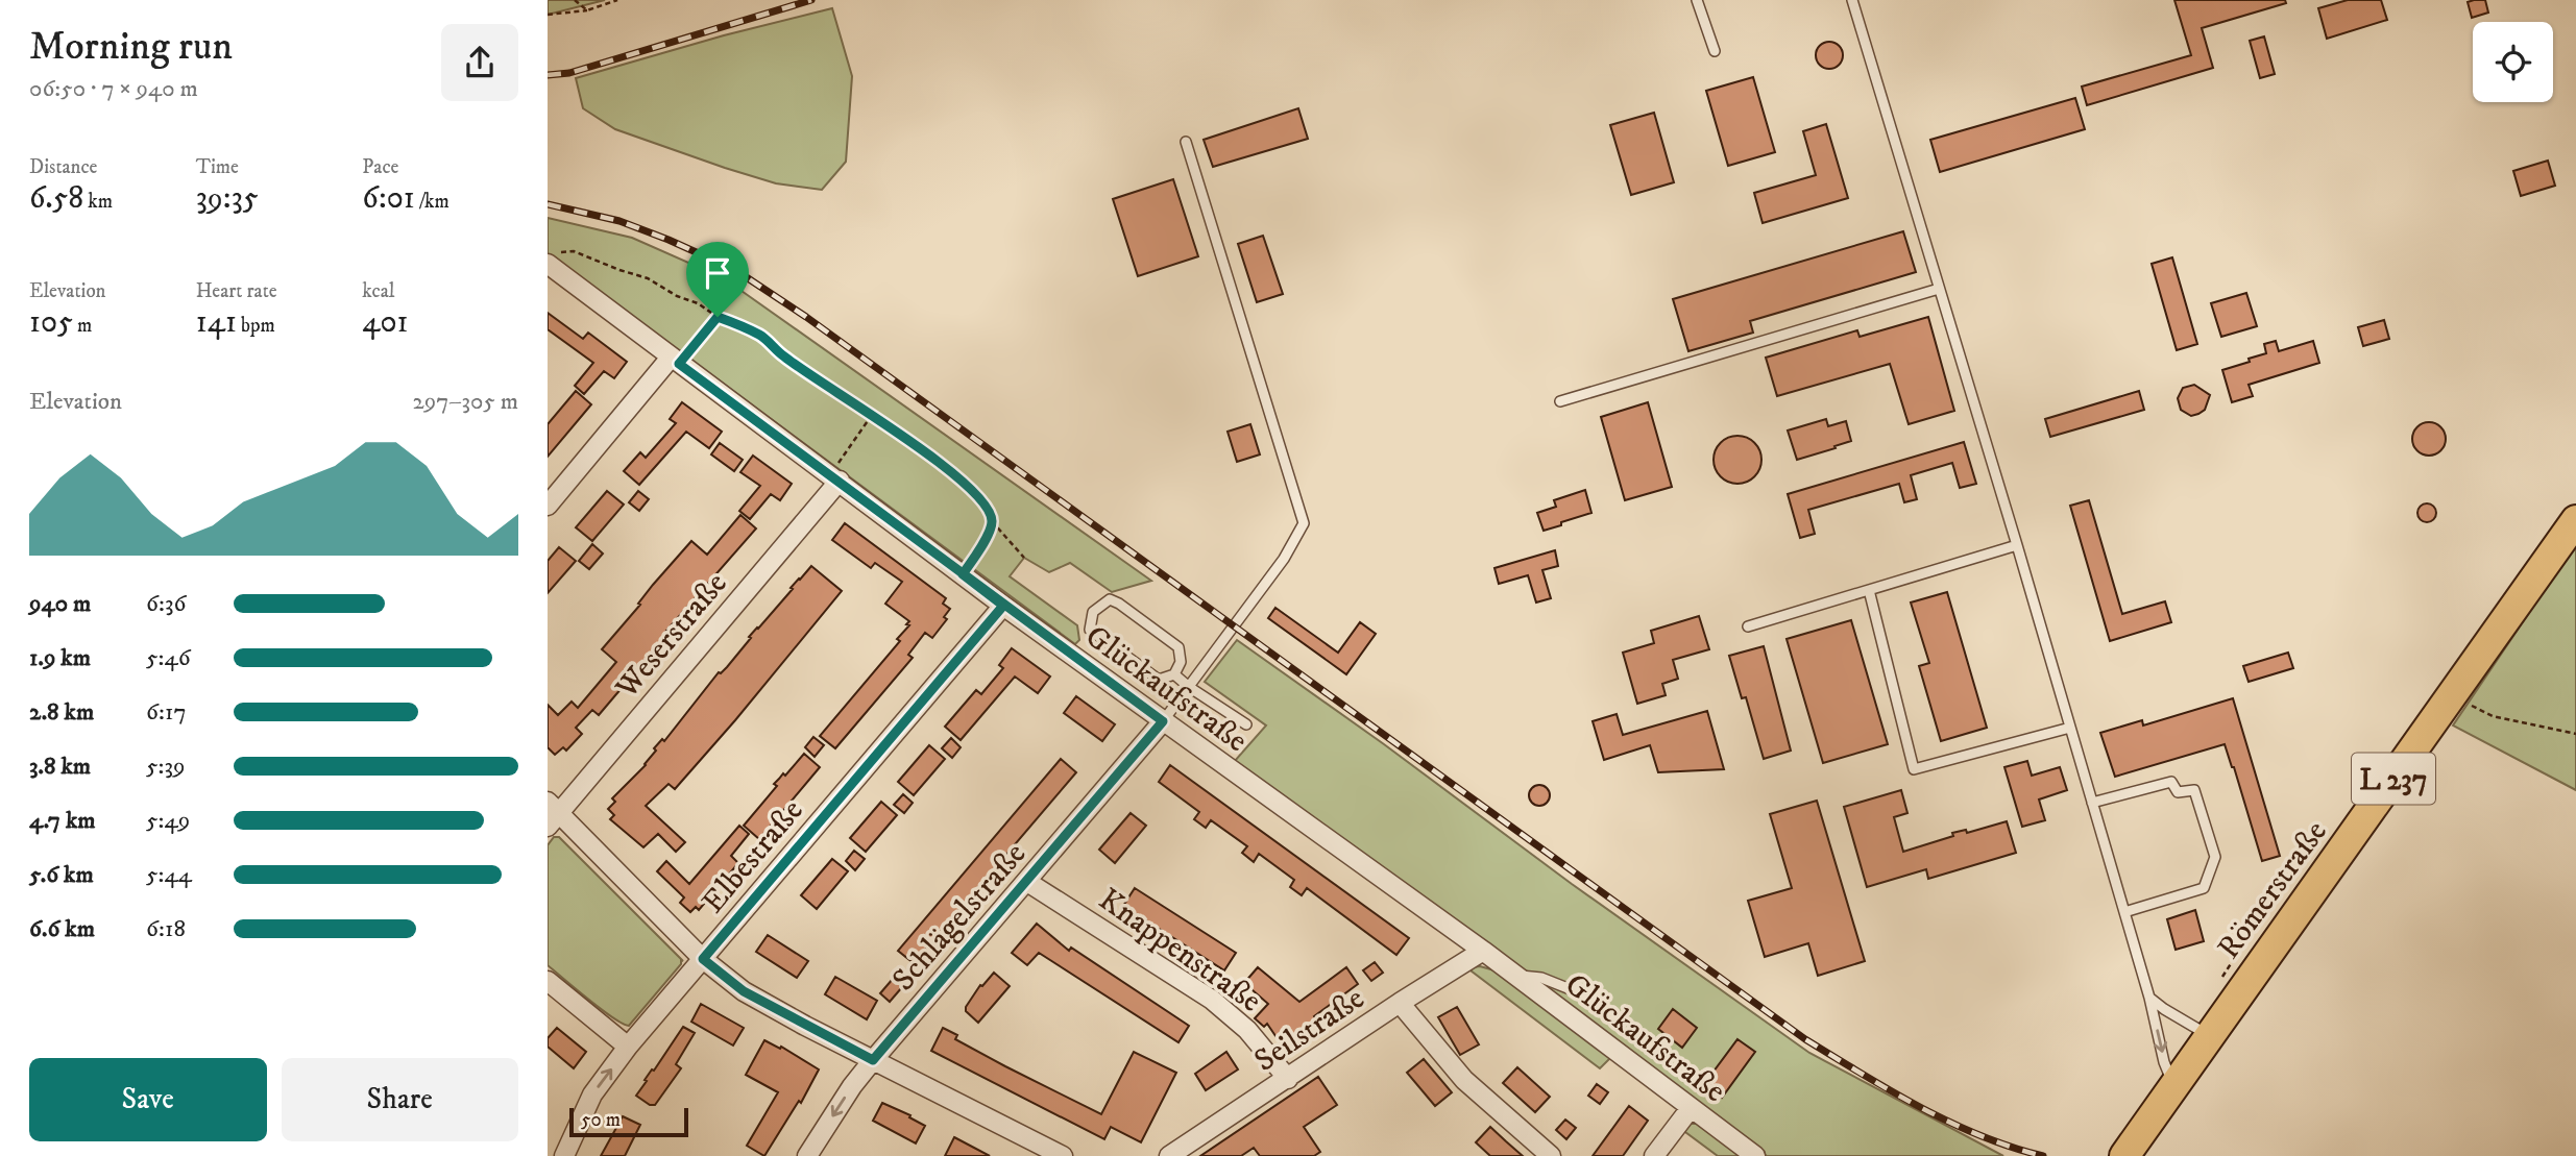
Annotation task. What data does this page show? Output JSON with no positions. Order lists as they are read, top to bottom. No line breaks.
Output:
{"streets":{"main road":["L 237","Römerstraße"],"street":["Weserstraße","Glückaufstraße","Elbestraße","Schlägelstraße","Knappenstraße","Seilstraße"]},"crossings":[["Weserstraße","Glückaufstraße"],["Glückaufstraße","Elbestraße"],["Glückaufstraße","Schlägelstraße"],["Glückaufstraße","Seilstraße"],["Schlägelstraße","Knappenstraße"],["Knappenstraße","Seilstraße"]],"scale_bar":"50 m","page":{"heading":["Morning run","06:50 · 7 × 940 m"],"stats":[["Distance","6.58 km"],["Time","39:35"],["Pace","6:01 /km"],["Elevation","105 m"],["Heart rate","141 bpm"],["kcal","401"]],"chart":["Elevation","297–305 m"],"list":[{"name":"940 m","note":"6:36"},{"name":"1.9 km","note":"5:46"},{"name":"2.8 km","note":"6:17"},{"name":"3.8 km","note":"5:39"},{"name":"4.7 km","note":"5:49"},{"name":"5.6 km","note":"5:44"},{"name":"6.6 km","note":"6:18"}],"buttons":["Save","Share"],"scale":"50 m"}}
